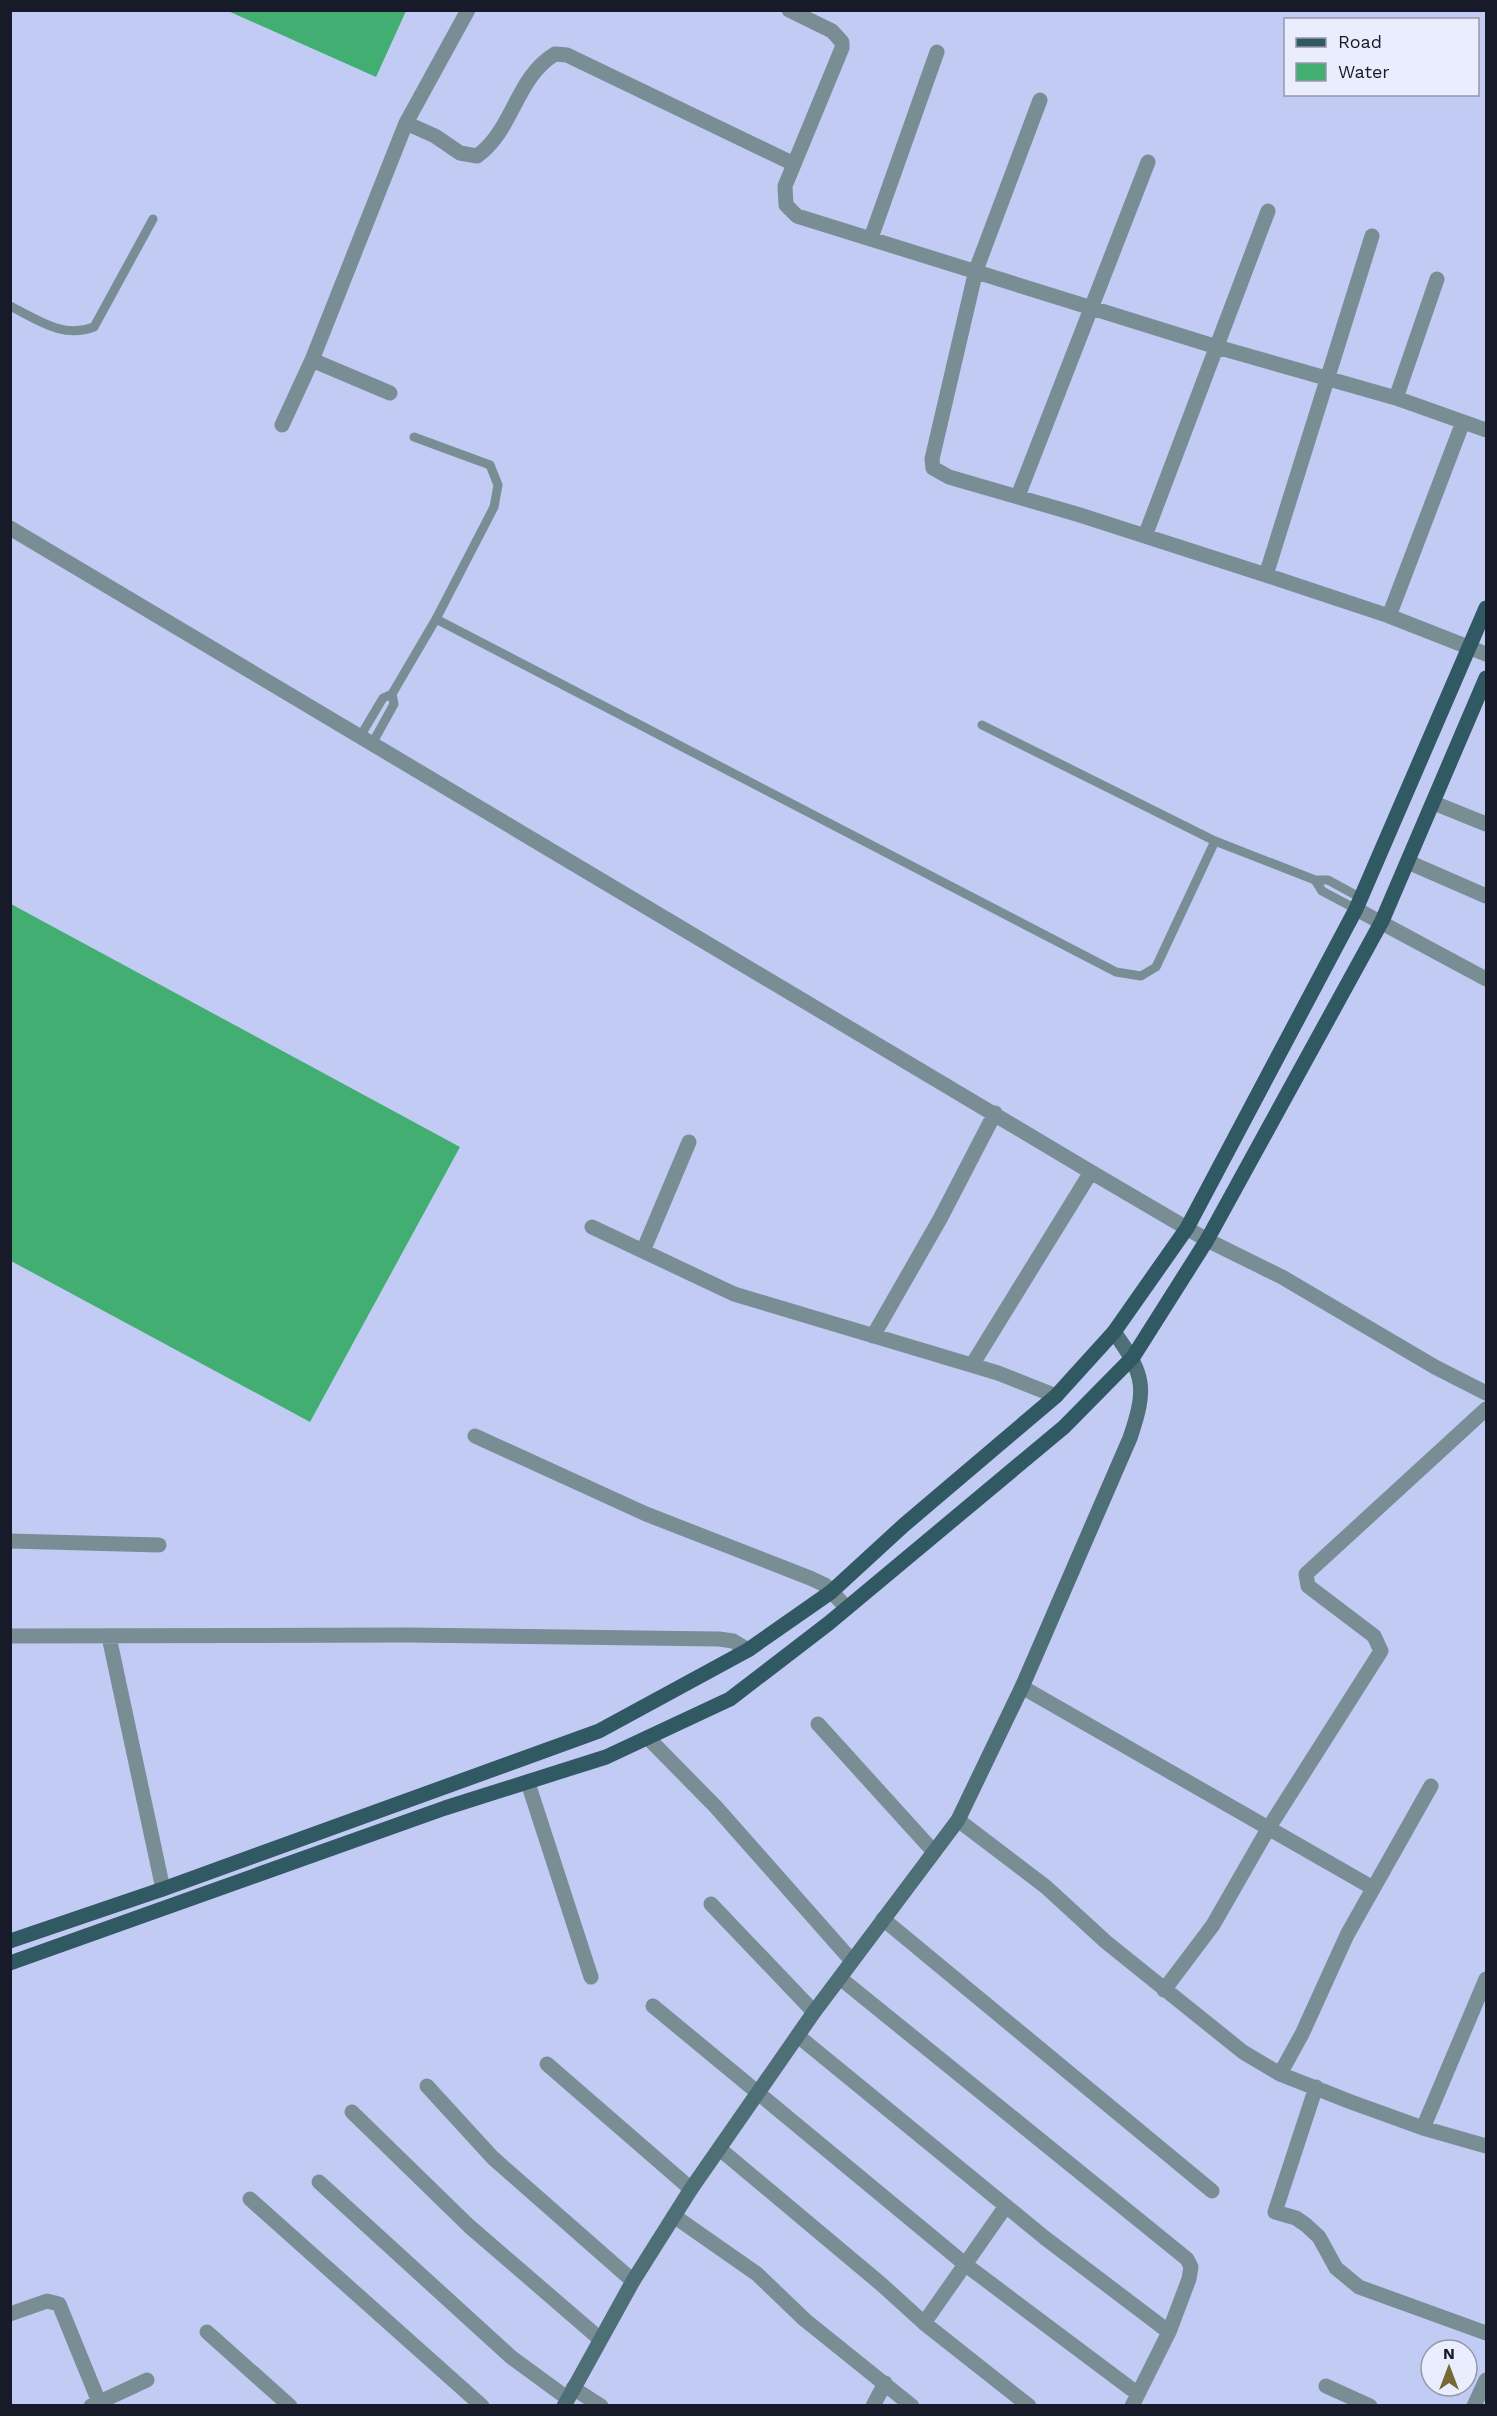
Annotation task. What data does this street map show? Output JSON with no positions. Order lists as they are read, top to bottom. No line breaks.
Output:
{"legend":["Road","Water"],"north":"top"}
